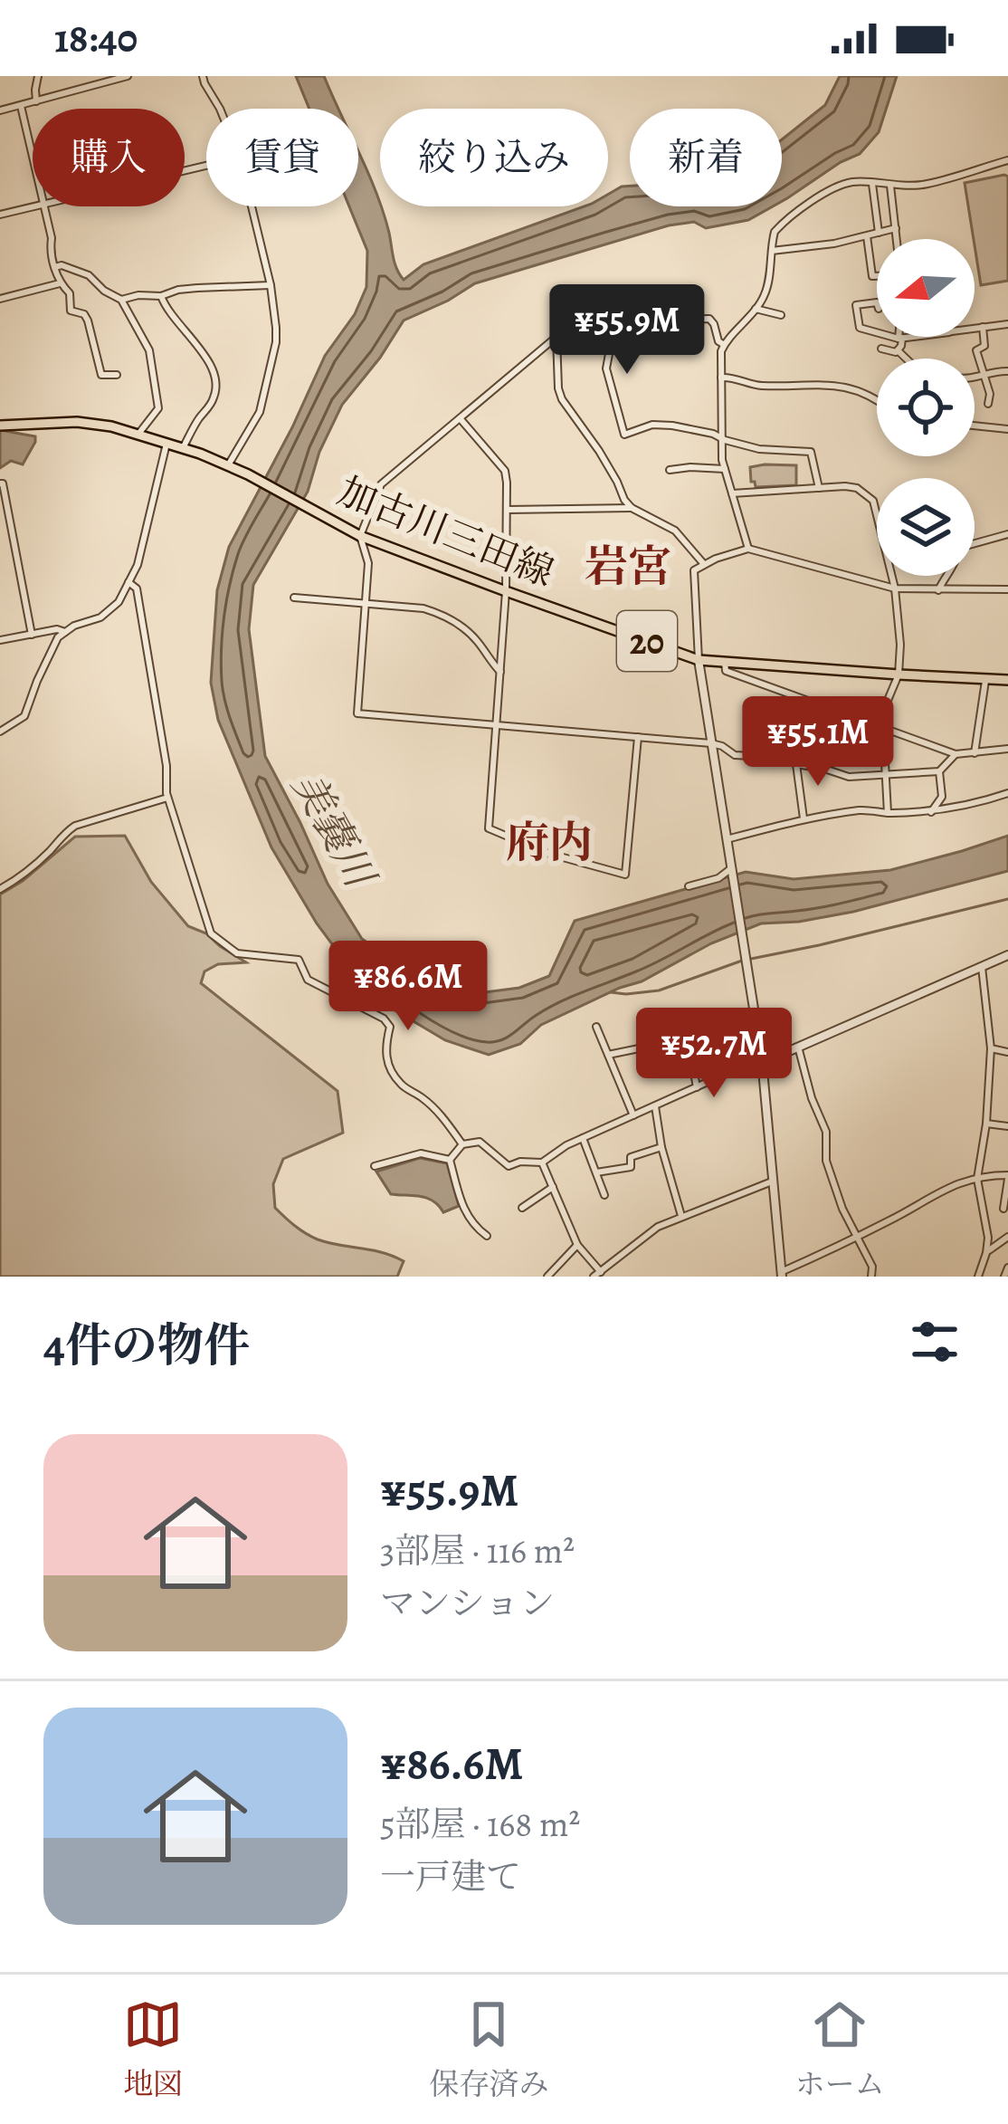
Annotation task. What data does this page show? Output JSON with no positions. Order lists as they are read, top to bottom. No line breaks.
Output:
{"streets":{"main road":["加古川三田線","20"]},"districts":["岩宮","府内"],"water":["美嚢川"],"north":"left","page":{"status":"18:40","chip":["購入","賃貸","絞り込み","新着"],"price":["¥55.9M","¥55.1M","¥86.6M","¥52.7M"],"heading":"4件の物件","list":[{"name":"¥55.9M","note":"3部屋 · 116 m² · マンション"},{"name":"¥86.6M","note":"5部屋 · 168 m² · 一戸建て"}],"tabs":["地図","保存済み","ホーム"]}}
